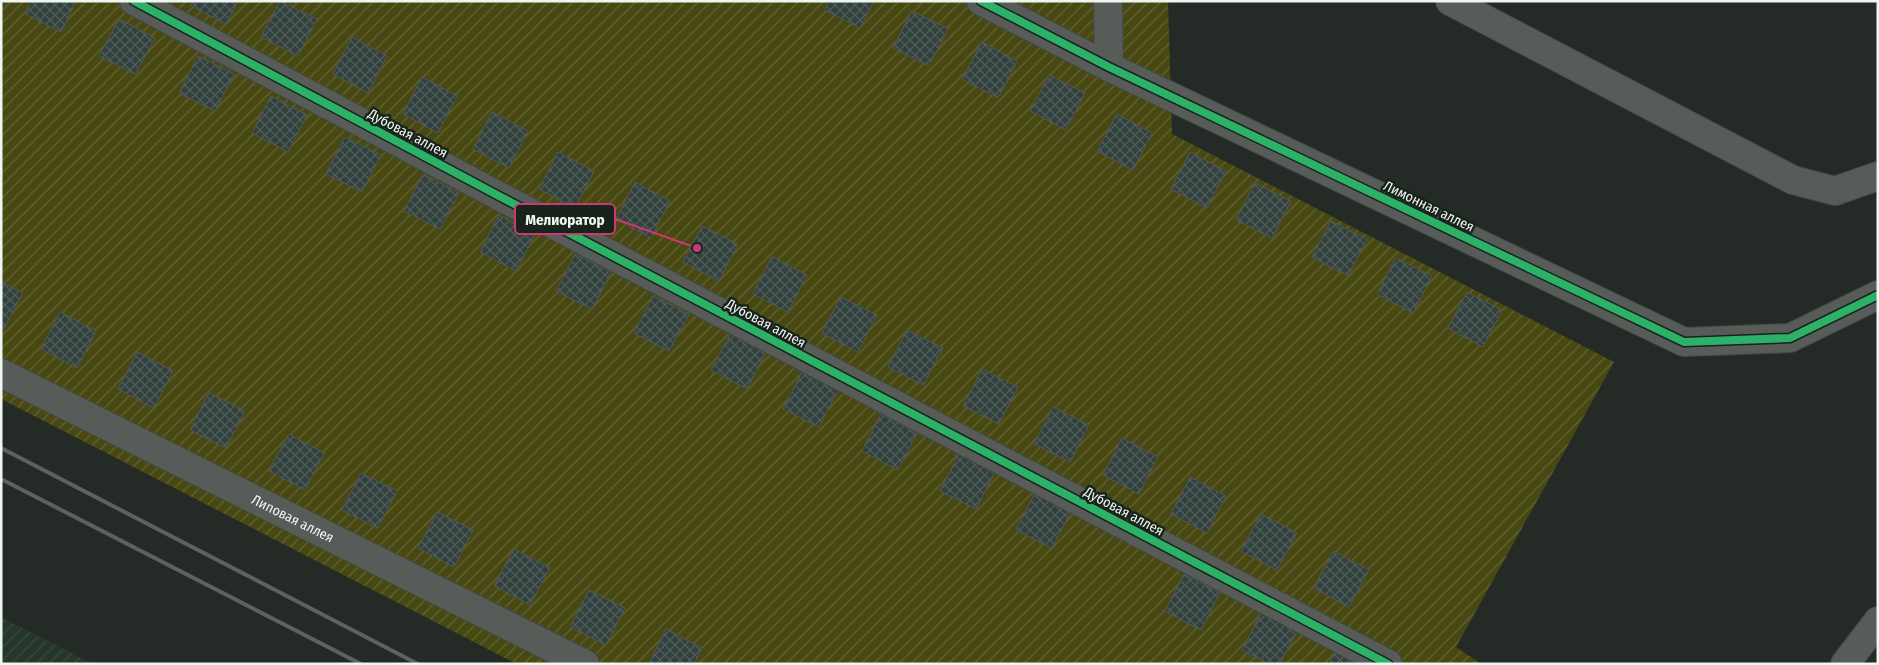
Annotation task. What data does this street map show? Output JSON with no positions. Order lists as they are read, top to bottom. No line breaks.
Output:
{"streets":{"street":["Дубовая аллея","Лимонная аллея","Липовая аллея"]},"places":["Мелиоратор"]}
